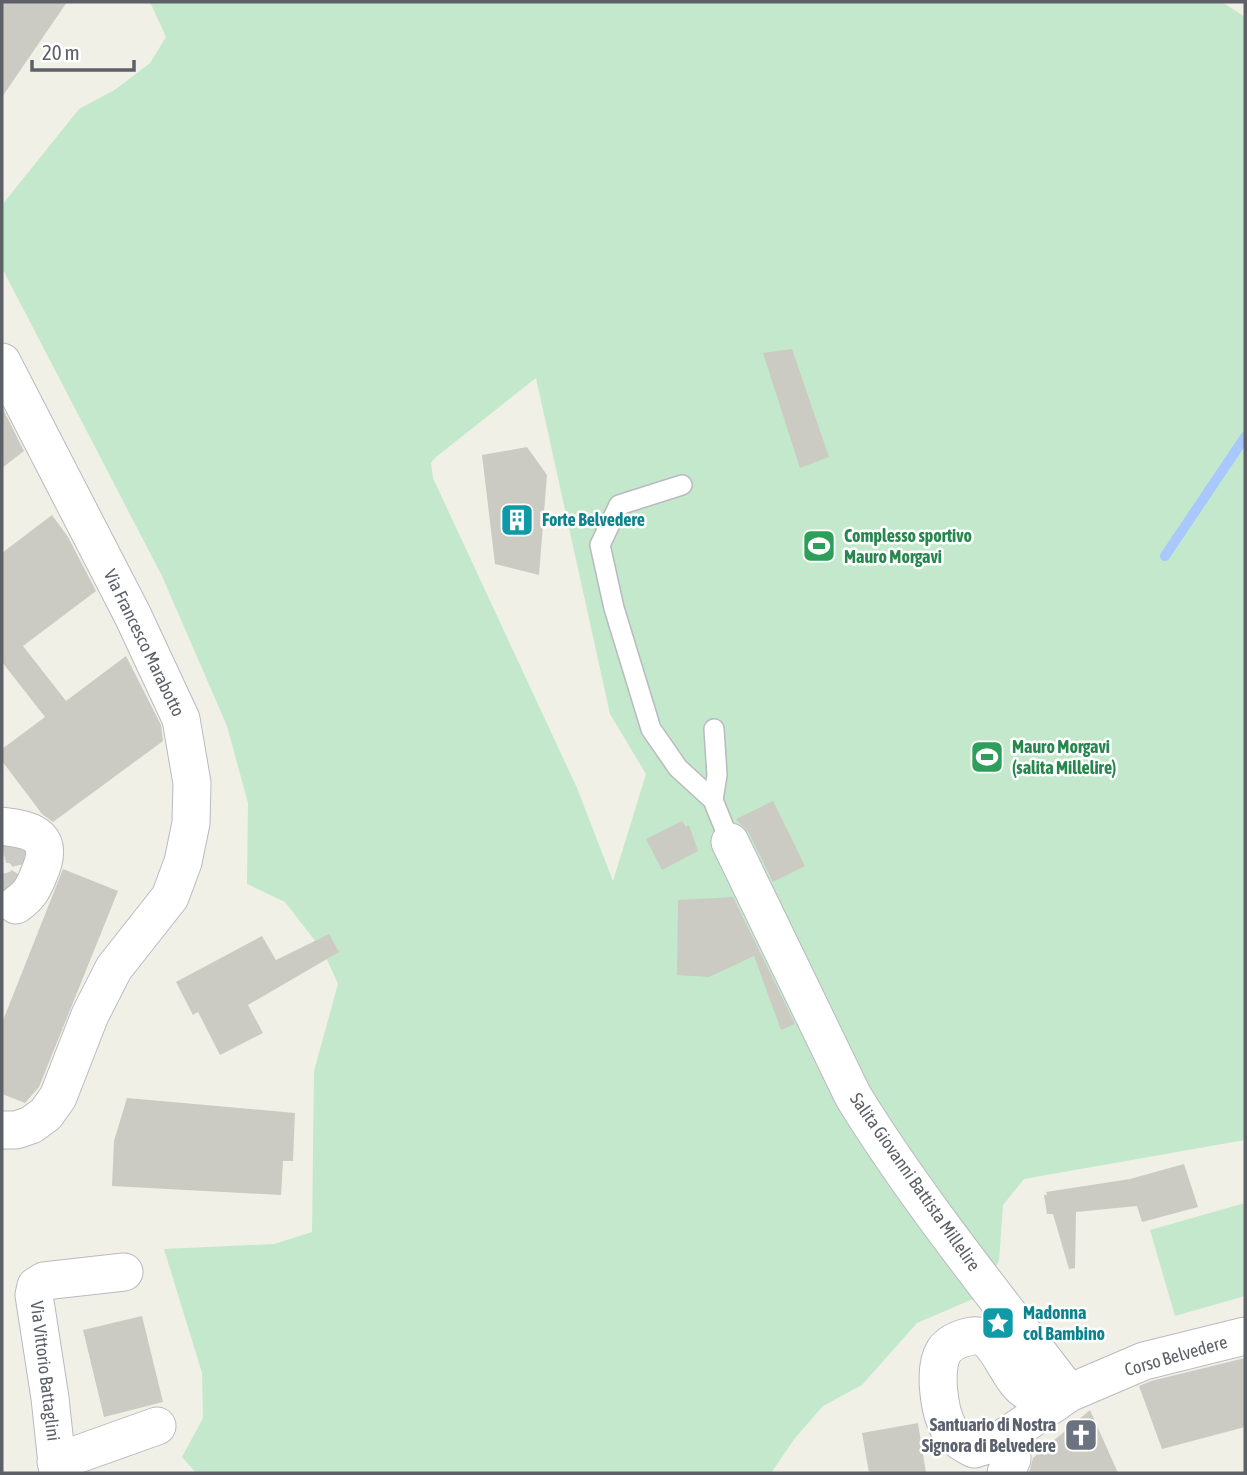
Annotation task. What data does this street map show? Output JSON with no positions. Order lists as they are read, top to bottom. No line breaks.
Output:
{"streets":{"street":["Via Francesco Marabotto","Salita Giovanni Battista Millelire","Corso Belvedere","Via Vittorio Battaglini"]},"crossings":[["Salita Giovanni Battista Millelire","Corso Belvedere"]],"places":{"building":["Forte Belvedere"],"sports":["Complesso sportivo Mauro Morgavi","Mauro Morgavi (salita Millelire)"],"place":["Madonna col Bambino"],"church":["Santuario di Nostra Signora di Belvedere"]},"scale_bar":"20 m"}
